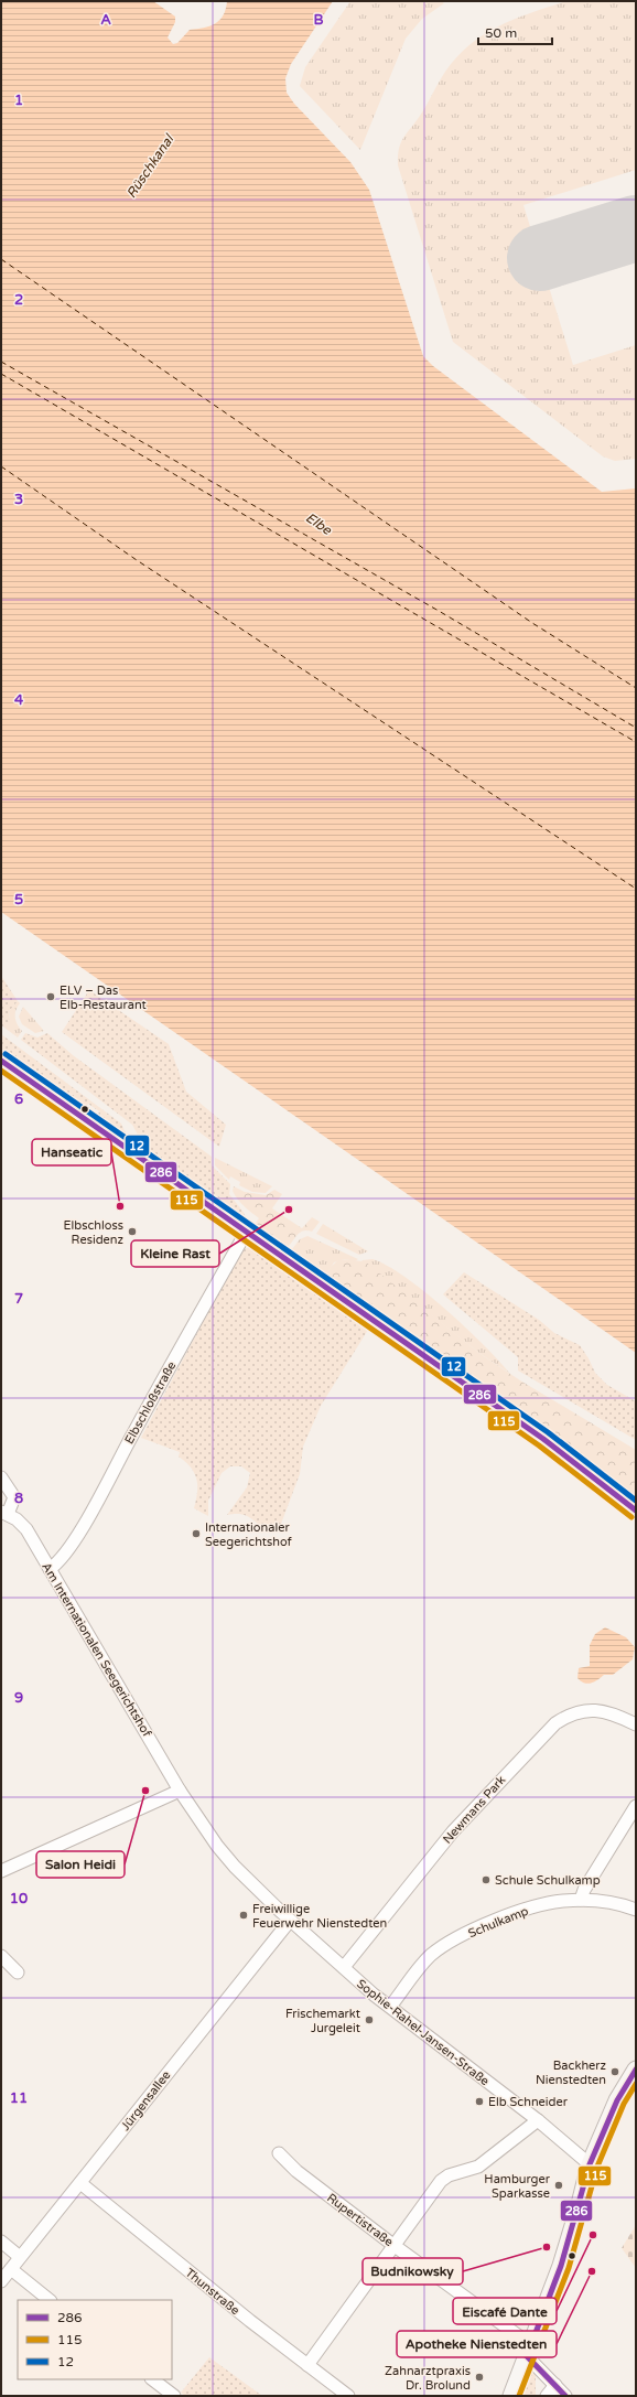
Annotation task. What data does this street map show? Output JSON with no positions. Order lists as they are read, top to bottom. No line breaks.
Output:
{"streets":{"street":["Elbschloßstraße","Am Internationalen Seegerichtshof","Newmans Park","Schulkamp","Sophie-Rahel-Jansen-Straße","Jürgensallee","Rupertistraße","Thunstraße"]},"crossings":[["Elbschloßstraße","Am Internationalen Seegerichtshof"],["Am Internationalen Seegerichtshof","Sophie-Rahel-Jansen-Straße"],["Newmans Park","Sophie-Rahel-Jansen-Straße"],["Schulkamp","Sophie-Rahel-Jansen-Straße"],["Sophie-Rahel-Jansen-Straße","Jürgensallee"],["Jürgensallee","Thunstraße"]],"water":["Rüschkanal","Elbe"],"places":["ELV – Das Elb-Restaurant","Hanseatic","Kleine Rast","Elbschloss Residenz","Internationaler Seegerichtshof","Salon Heidi","Schule Schulkamp","Freiwillige Feuerwehr Nienstedten","Frischemarkt Jurgeleit","Backherz Nienstedten","Elb Schneider","Hamburger Sparkasse","Eiscafé Dante","Budnikowsky","Apotheke Nienstedten","Zahnarztpraxis Dr. Brolund"],"lines":["transit line 12","transit line 286","transit line 115"],"legend":["286","115","12"],"scale_bar":"50 m","grid":{"columns":["A","B"],"rows":["1","2","3","4","5","6","7","8","9","10","11"]}}
